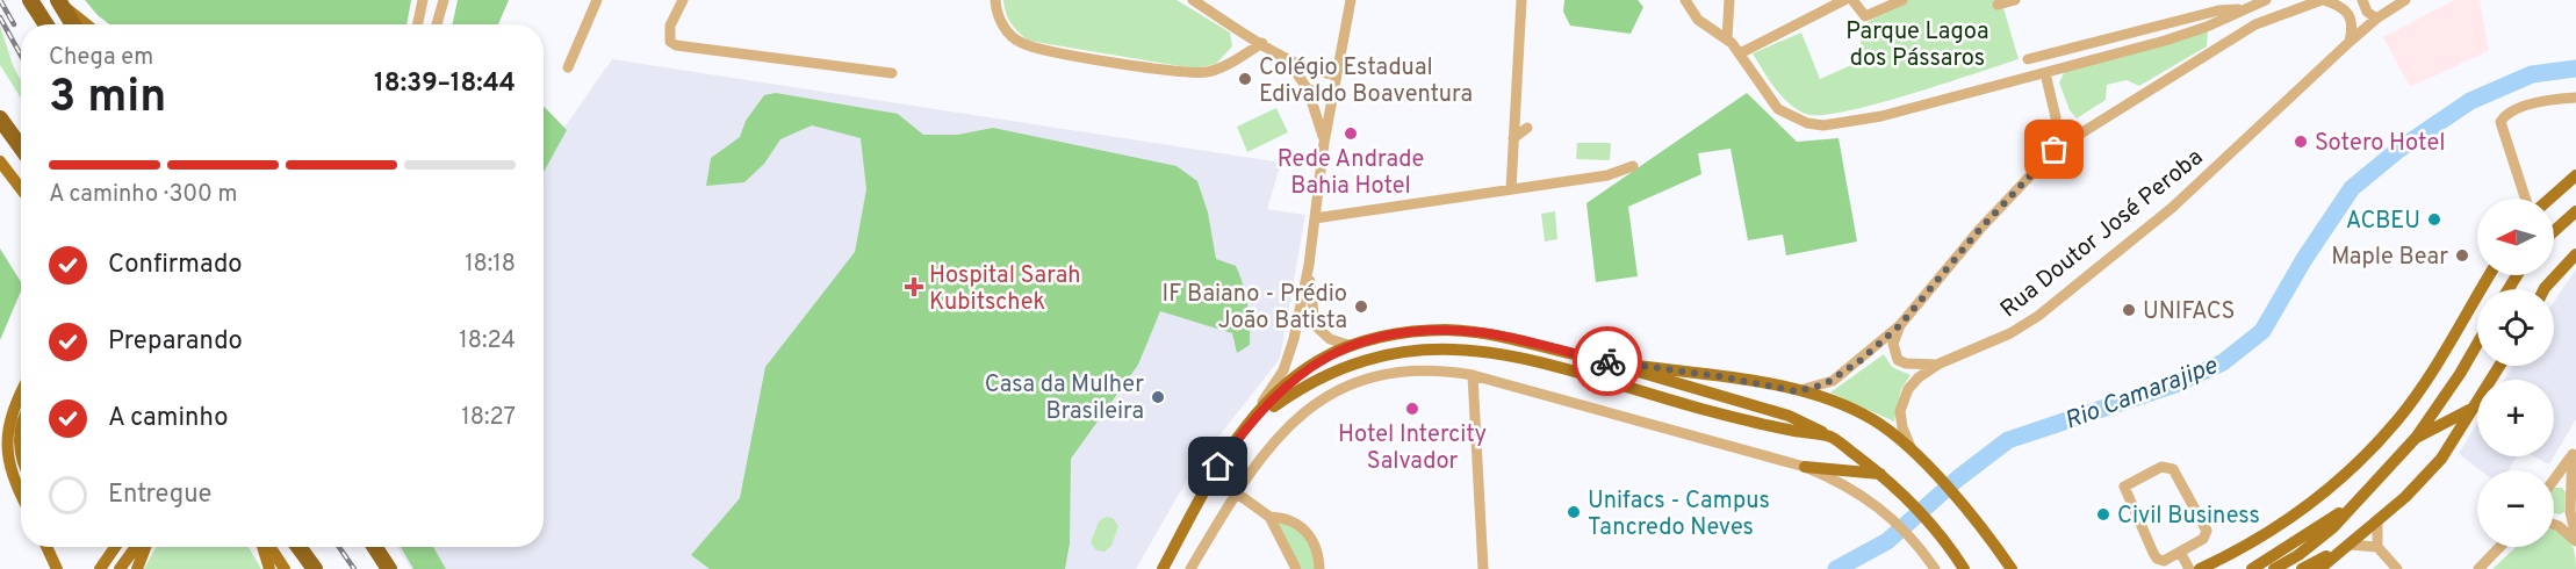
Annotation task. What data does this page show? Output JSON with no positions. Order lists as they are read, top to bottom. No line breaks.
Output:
{"streets":{"street":["Rua Doutor José Peroba"]},"water":["Rio Camarajipe"],"parks":["Parque Lagoa dos Pássaros"],"places":{"other":["Colégio Estadual Edivaldo Boaventura","Rede Andrade Bahia Hotel","Sotero Hotel","ACBEU","Maple Bear","IF Baiano - Prédio João Batista","UNIFACS","Casa da Mulher Brasileira","Hotel Intercity Salvador","Unifacs - Campus Tancredo Neves","Civil Business"],"health":["Hospital Sarah Kubitschek"]},"north":"left","page":{"heading":["3 min","Chega em","18:39–18:44"],"bar":"A caminho · 300 m","map_buttons":["+","−"],"list":[["Confirmado","18:18"],["Preparando","18:24"],["A caminho","18:27"],"Entregue"]}}
